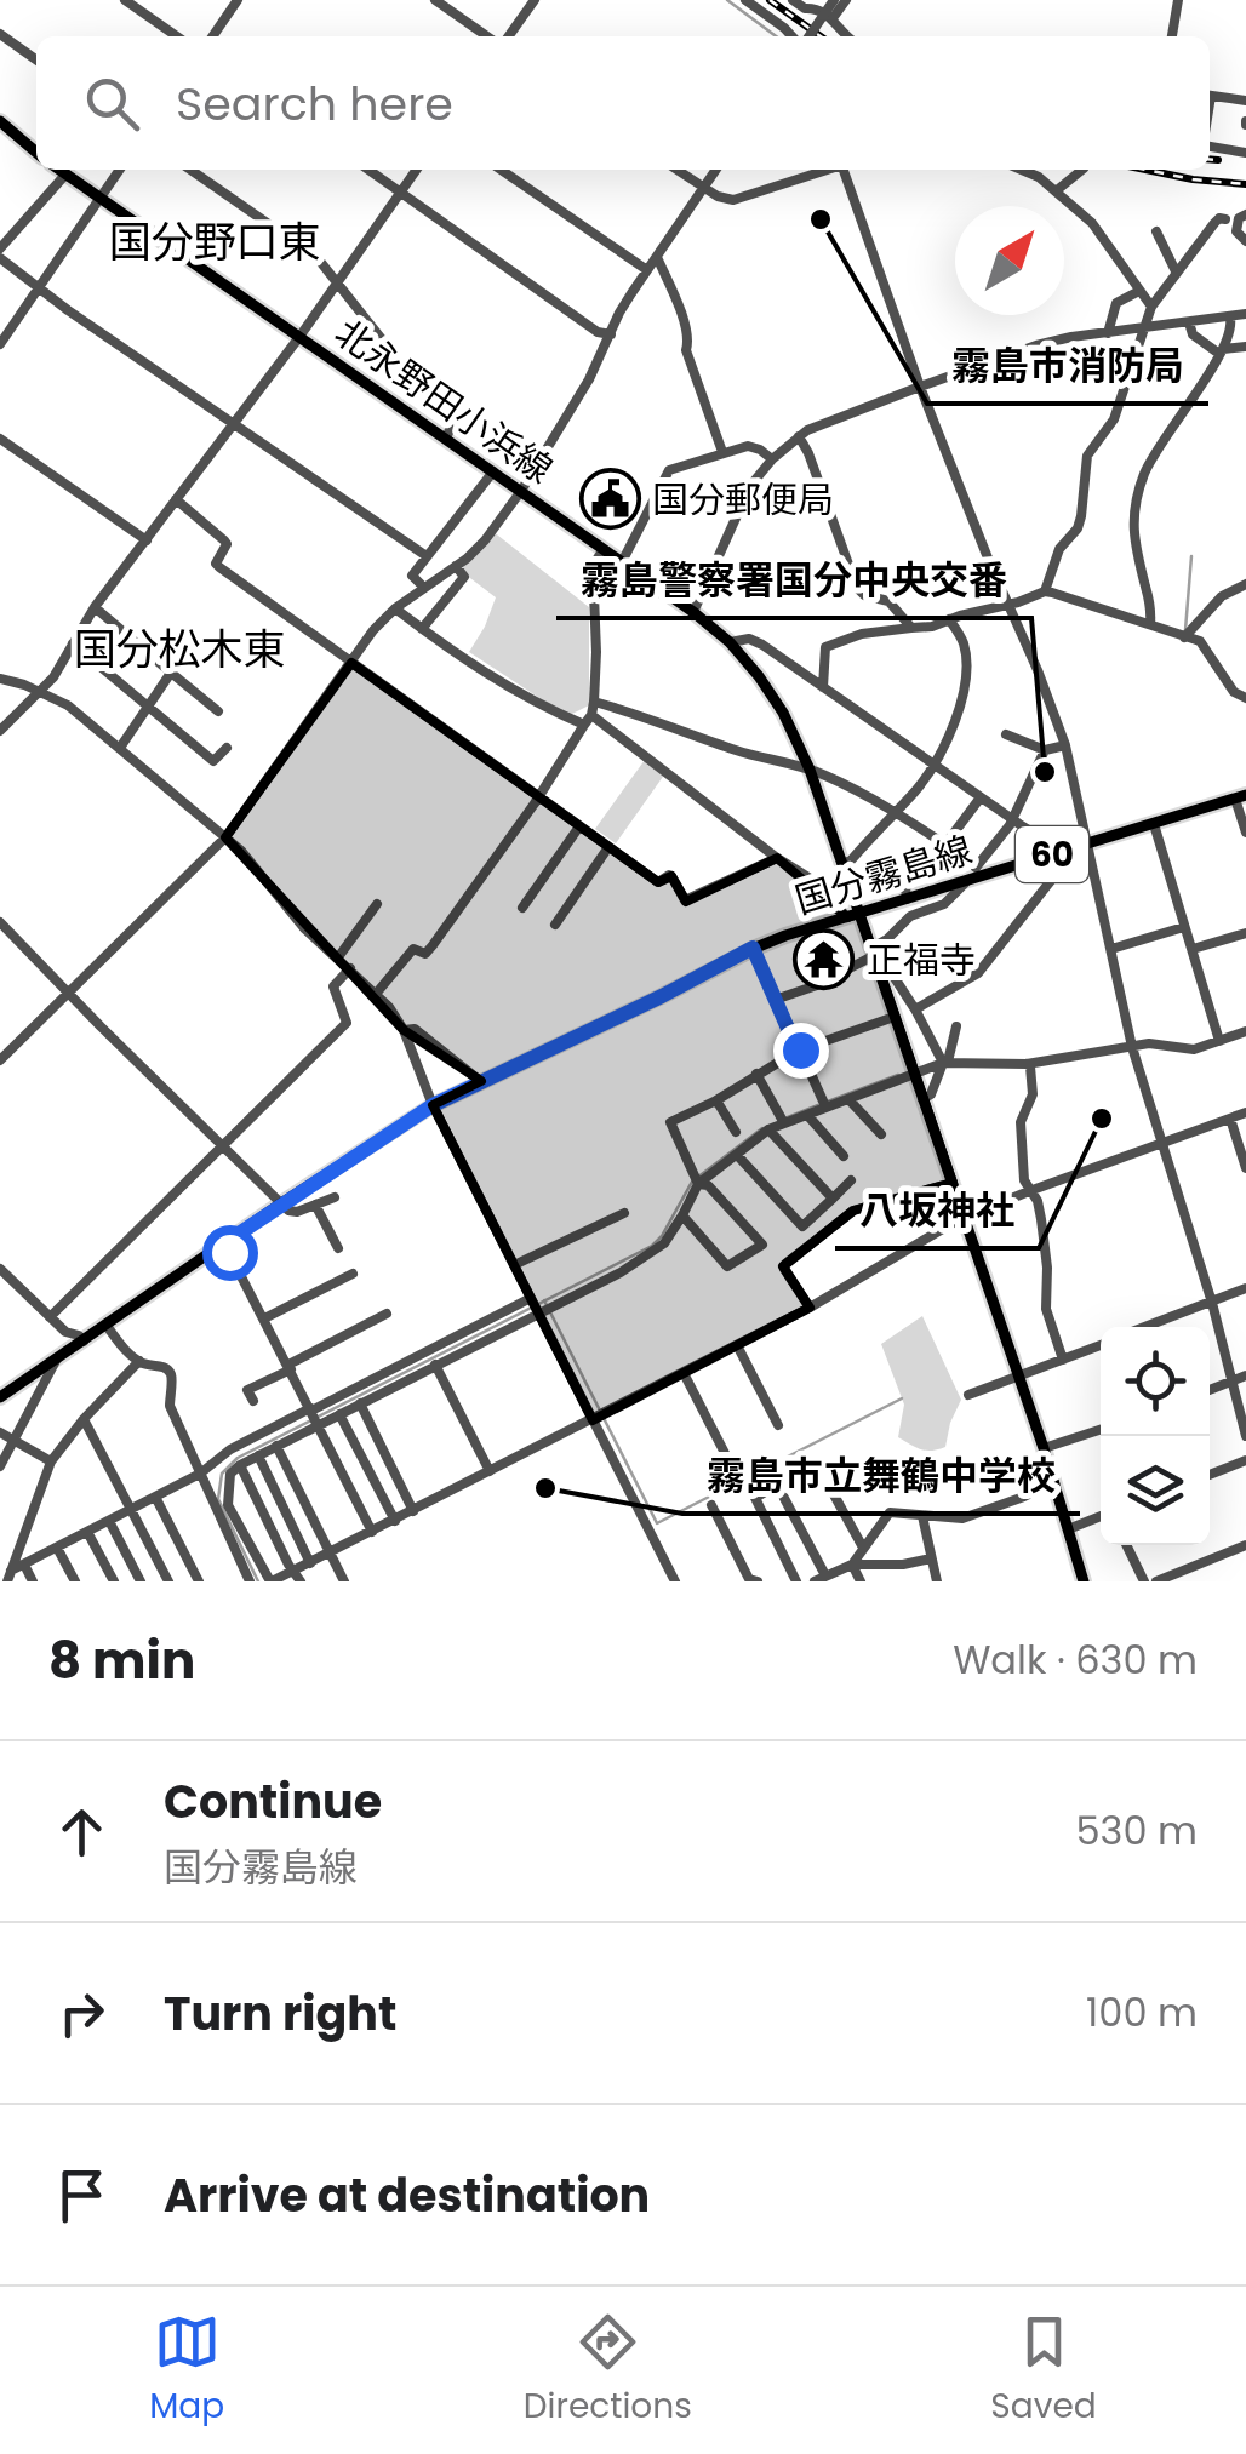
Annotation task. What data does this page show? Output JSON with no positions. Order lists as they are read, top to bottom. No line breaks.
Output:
{"streets":{"main road":["北永野田小浜線","60","国分霧島線"]},"crossings":[["北永野田小浜線","国分霧島線"]],"districts":["国分野口東","国分松木東"],"places":{"other":["霧島市消防局","霧島警察署国分中央交番","八坂神社","霧島市立舞鶴中学校"],"public building":["国分郵便局"],"temple":["正福寺"]},"north":"top right","page":{"search":"Search here","heading":["8 min","Walk · 630 m"],"list":[["Continue","国分霧島線","530 m"],["Turn right","100 m"],"Arrive at destination"],"nav":["Map","Directions","Saved"]}}
